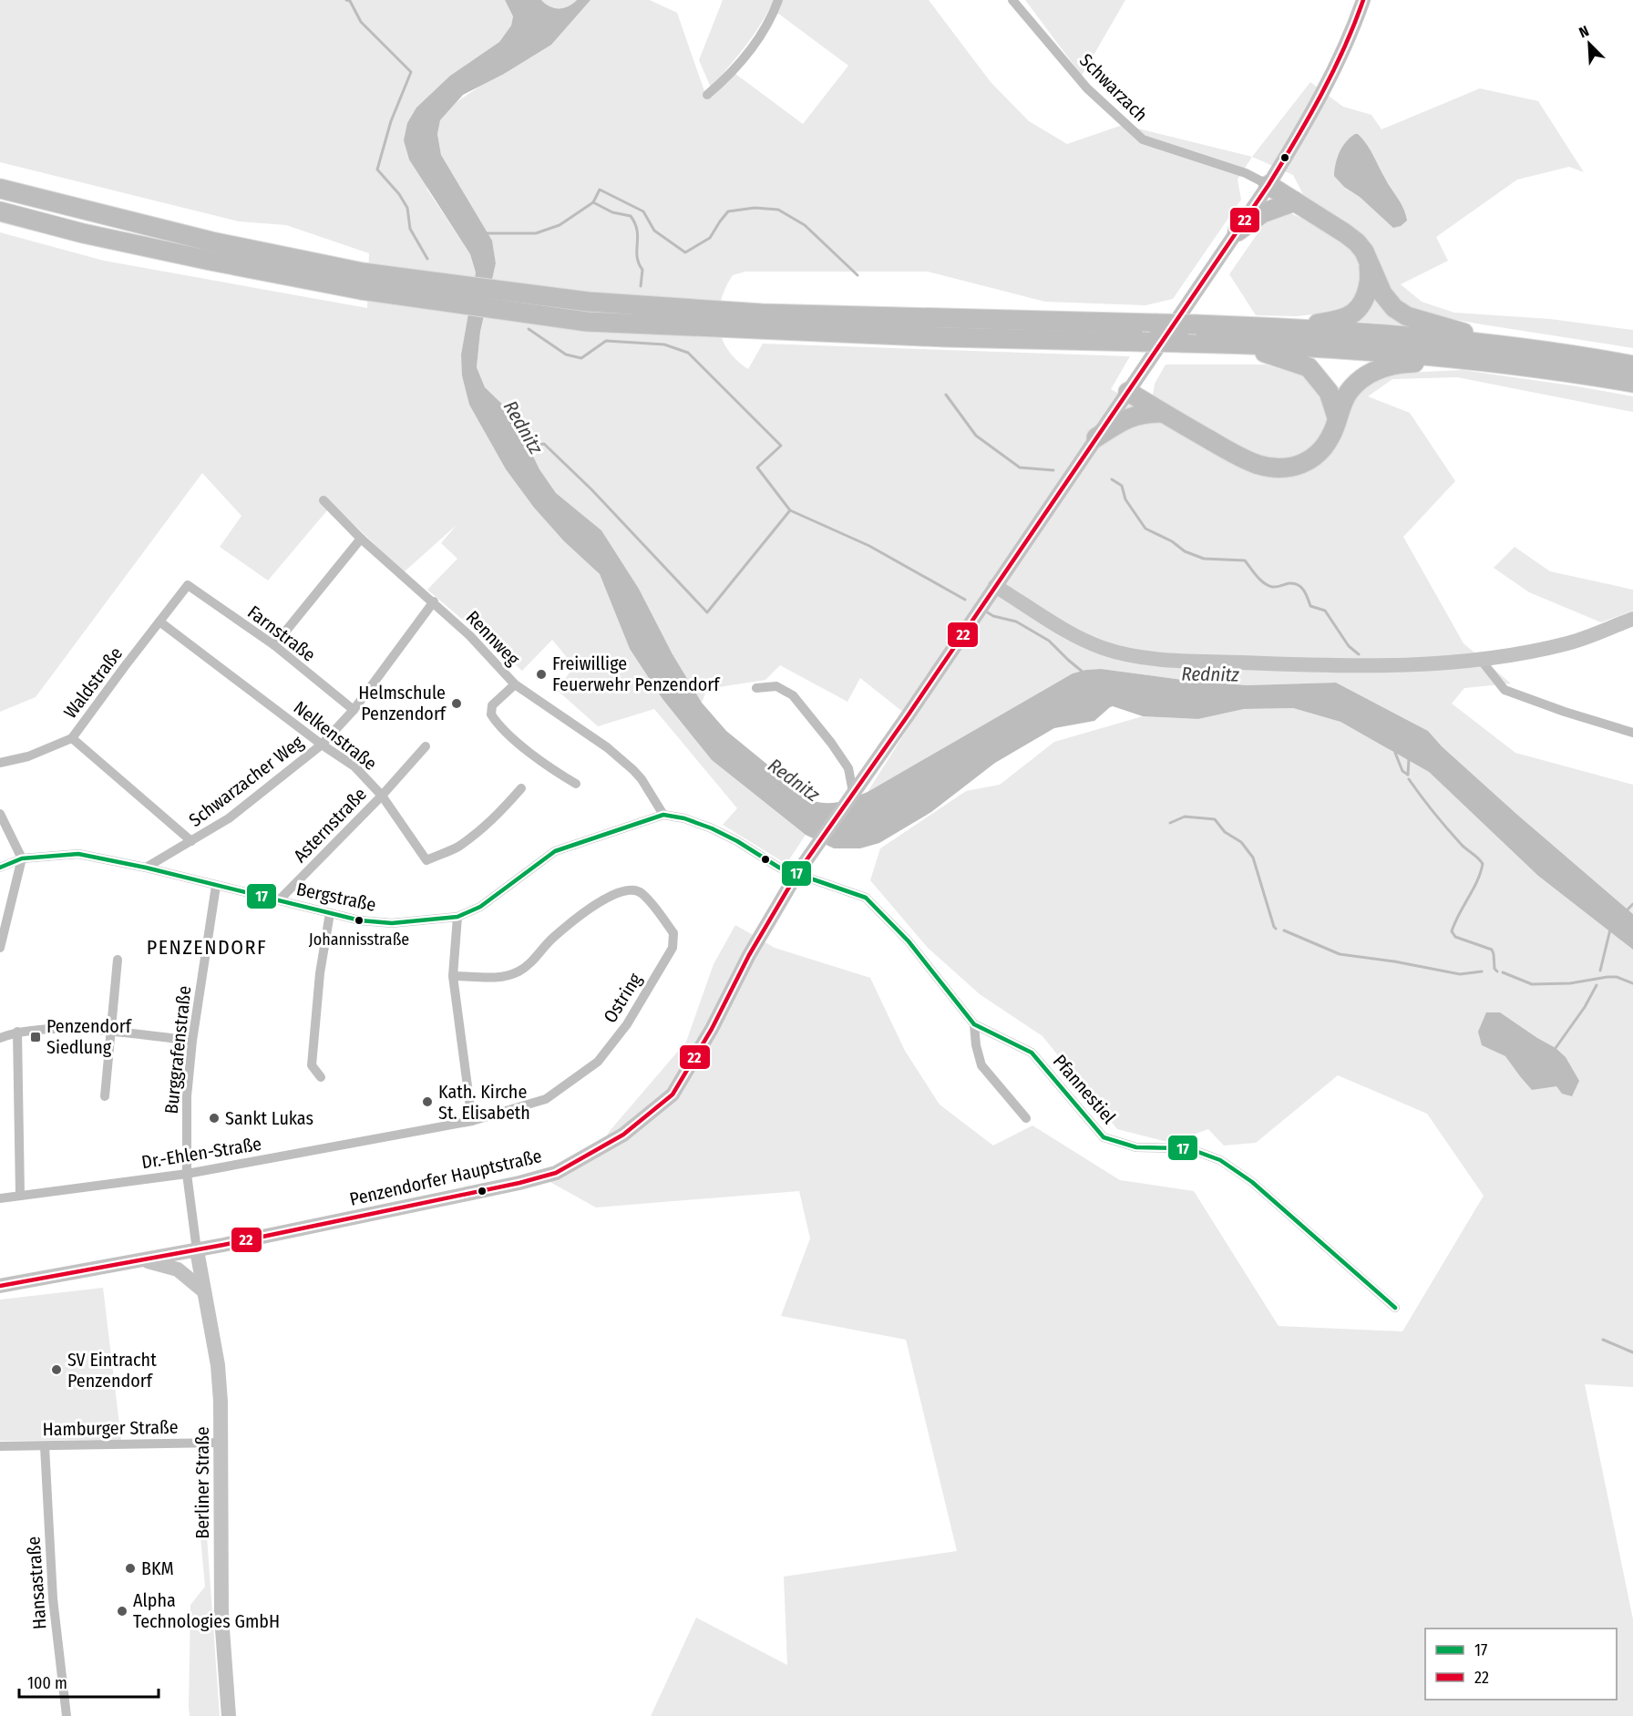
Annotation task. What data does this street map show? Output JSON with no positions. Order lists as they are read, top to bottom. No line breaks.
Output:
{"streets":{"main road":["Penzendorfer Hauptstraße","Berliner Straße"],"street":["Schwarzach","Farnstraße","Rennweg","Waldstraße","Nelkenstraße","Schwarzacher Weg","Asternstraße","Bergstraße","Ostring","Burggrafenstraße","Pfannestiel","Dr.-Ehlen-Straße","Hamburger Straße","Hansastraße"]},"crossings":[["Schwarzach","Penzendorfer Hauptstraße"],["Farnstraße","Waldstraße"],["Farnstraße","Schwarzacher Weg"],["Rennweg","Schwarzacher Weg"],["Rennweg","Bergstraße"],["Waldstraße","Nelkenstraße"],["Nelkenstraße","Schwarzacher Weg"],["Nelkenstraße","Asternstraße"],["Schwarzacher Weg","Bergstraße"],["Asternstraße","Bergstraße"],["Bergstraße","Burggrafenstraße"],["Ostring","Dr.-Ehlen-Straße"],["Burggrafenstraße","Dr.-Ehlen-Straße"],["Burggrafenstraße","Penzendorfer Hauptstraße"],["Burggrafenstraße","Berliner Straße"],["Pfannestiel","Penzendorfer Hauptstraße"],["Penzendorfer Hauptstraße","Berliner Straße"],["Hamburger Straße","Berliner Straße"],["Hamburger Straße","Hansastraße"]],"districts":["PENZENDORF"],"water":["Rednitz"],"places":{"other":["Freiwillige Feuerwehr Penzendorf","Helmschule Penzendorf","Johannisstraße","Kath. Kirche St. Elisabeth","Sankt Lukas","SV Eintracht Penzendorf","BKM","Alpha Technologies GmbH"],"transit":["Penzendorf Siedlung"]},"lines":["transit line 22","transit line 17"],"legend":["17","22"],"scale_bar":"100 m","north":"top left"}
